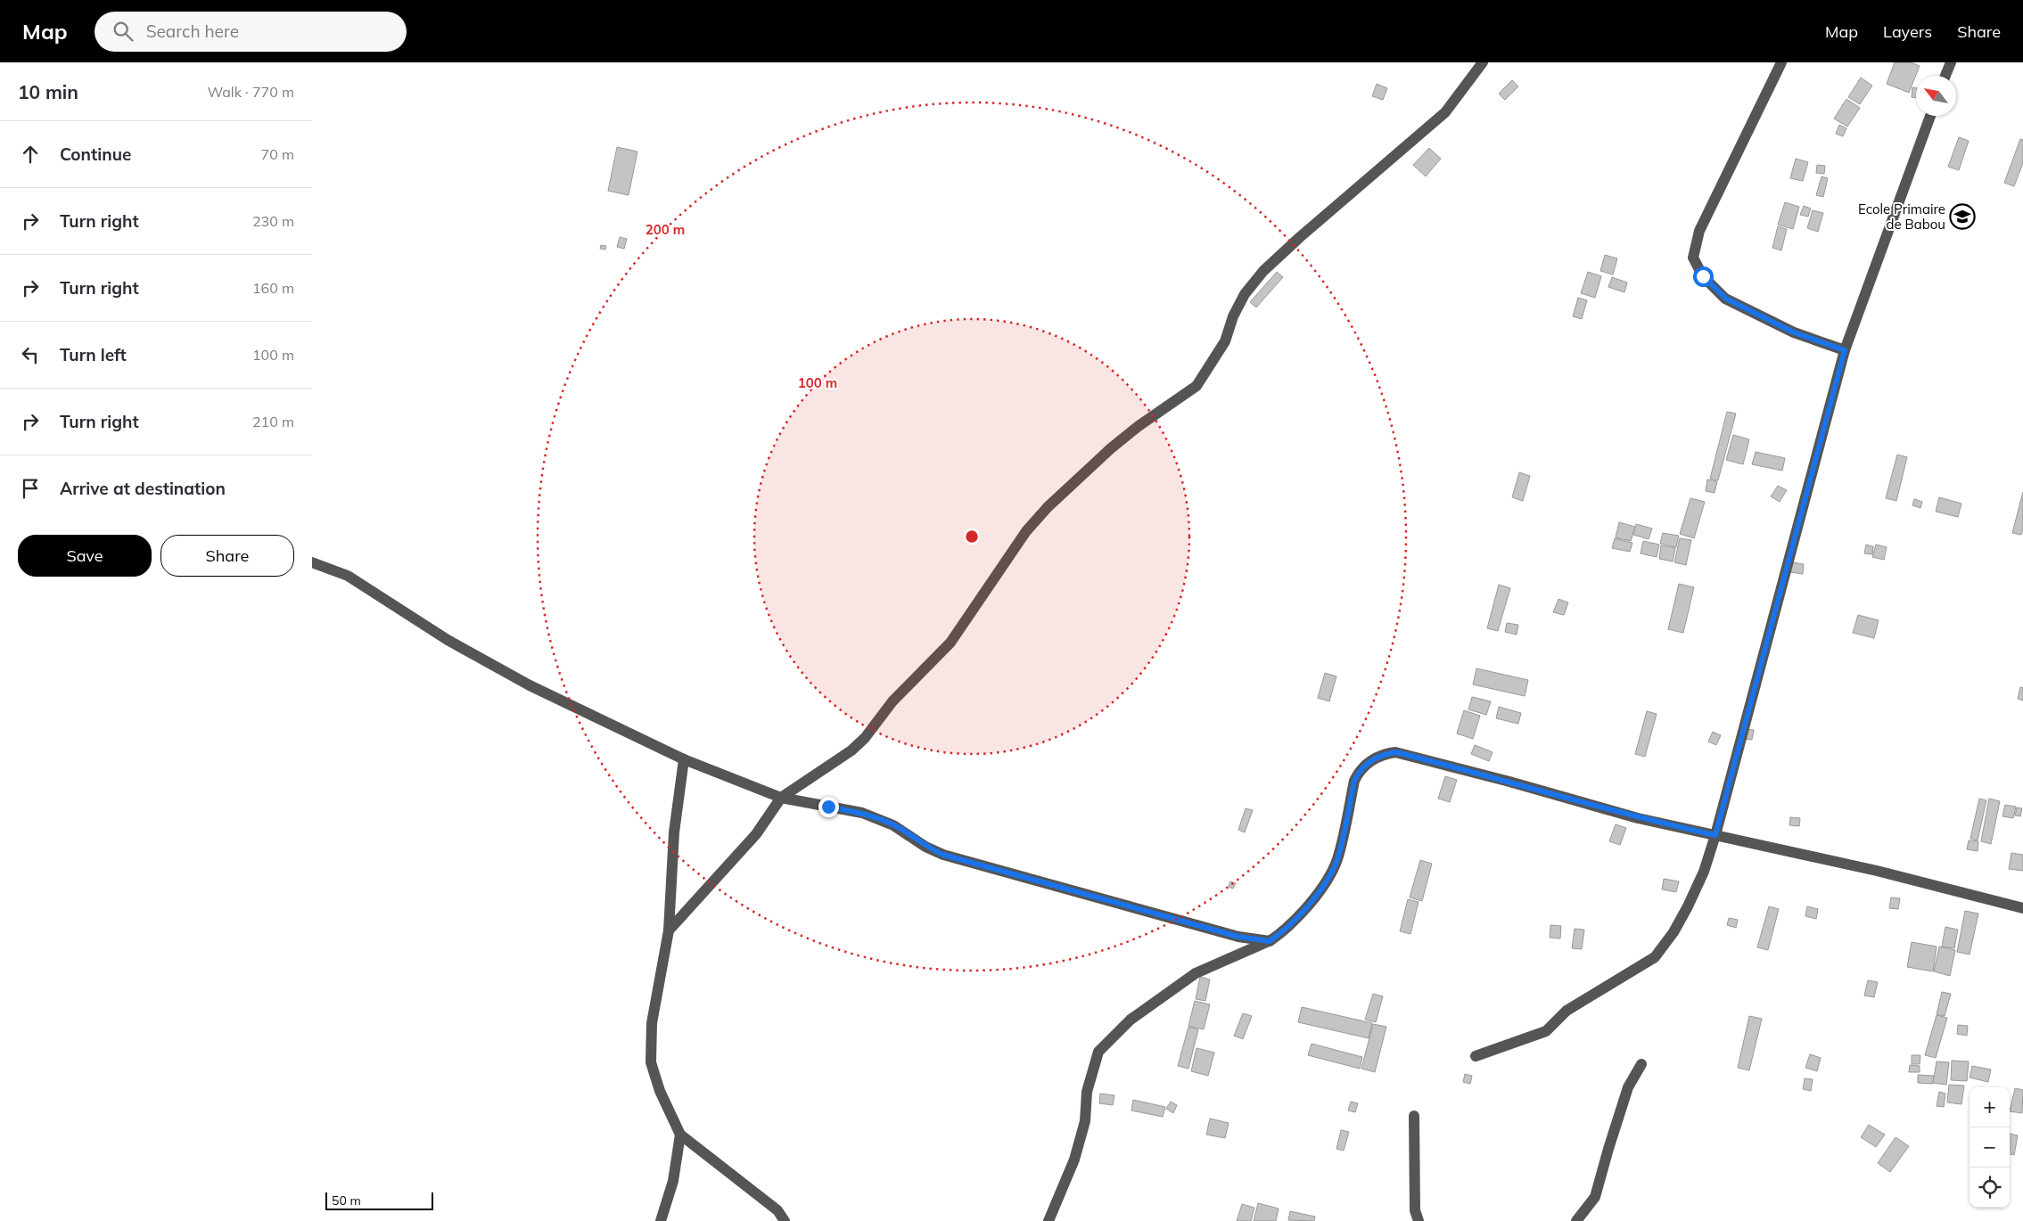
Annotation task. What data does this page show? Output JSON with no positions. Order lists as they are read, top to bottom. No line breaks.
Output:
{"places":{"school or university":["Ecole Primaire de Babou"]},"scale_bar":"50 m","north":"top left","page":{"header":"Map","search":"Search here","nav":["Map","Layers","Share"],"heading":["10 min","Walk · 770 m"],"list":[["Continue","70 m"],["Turn right","230 m"],["Turn right","160 m"],["Turn left","100 m"],["Turn right","210 m"],"Arrive at destination"],"buttons":["Save","Share"],"map_buttons":["+","−"],"scale":"50 m"},"rings":["200 m","100 m"]}
